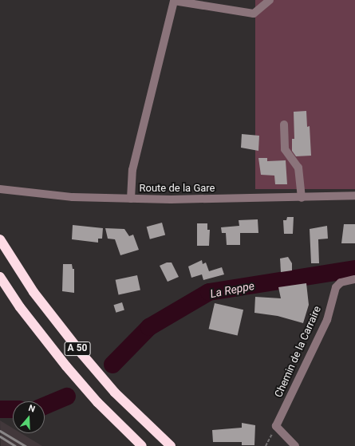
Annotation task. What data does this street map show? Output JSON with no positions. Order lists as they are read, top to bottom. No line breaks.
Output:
{"streets":{"highway":["A 50"],"street":["Route de la Gare","Chemin de la Carraire"]},"water":["La Reppe"],"north":"top"}
